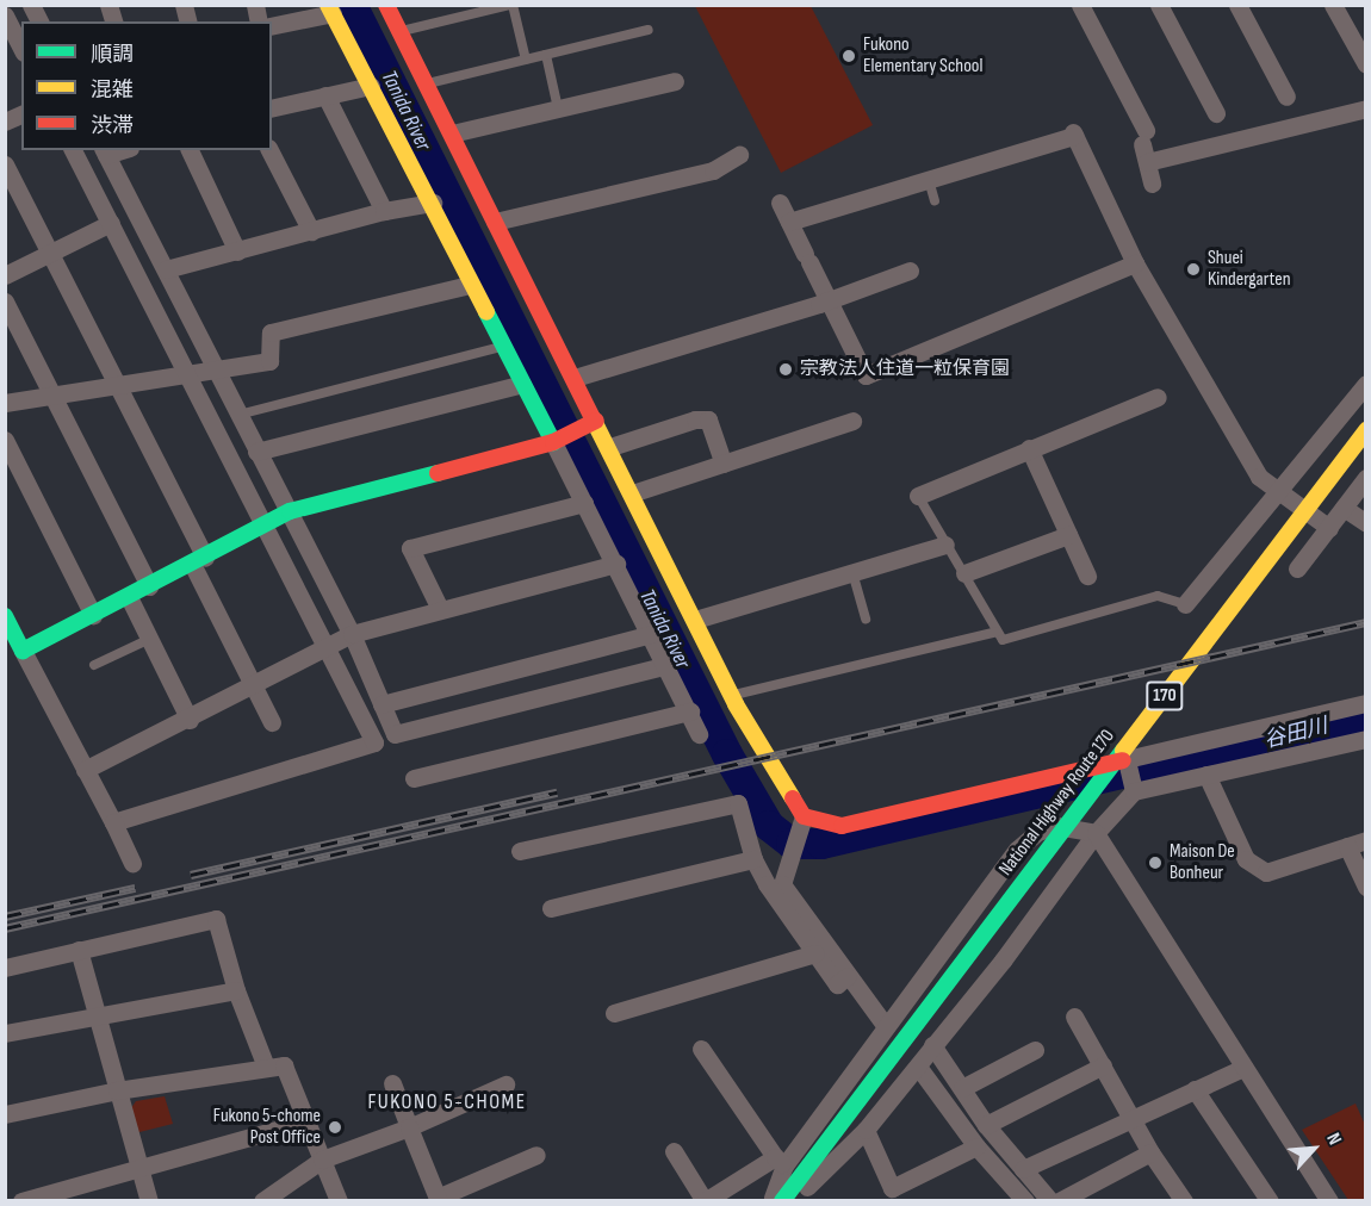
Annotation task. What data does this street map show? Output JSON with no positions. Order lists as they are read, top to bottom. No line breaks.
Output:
{"streets":{"main road":["170","National Highway Route 170"]},"districts":["FUKONO 5-CHOME"],"water":["Tanida River","谷田川"],"places":["Fukono Elementary School","Shuei Kindergarten","宗教法人住道一粒保育園","Maison De Bonheur","Fukono 5-chome Post Office"],"legend":["順調","混雑","渋滞"],"north":"top right"}
